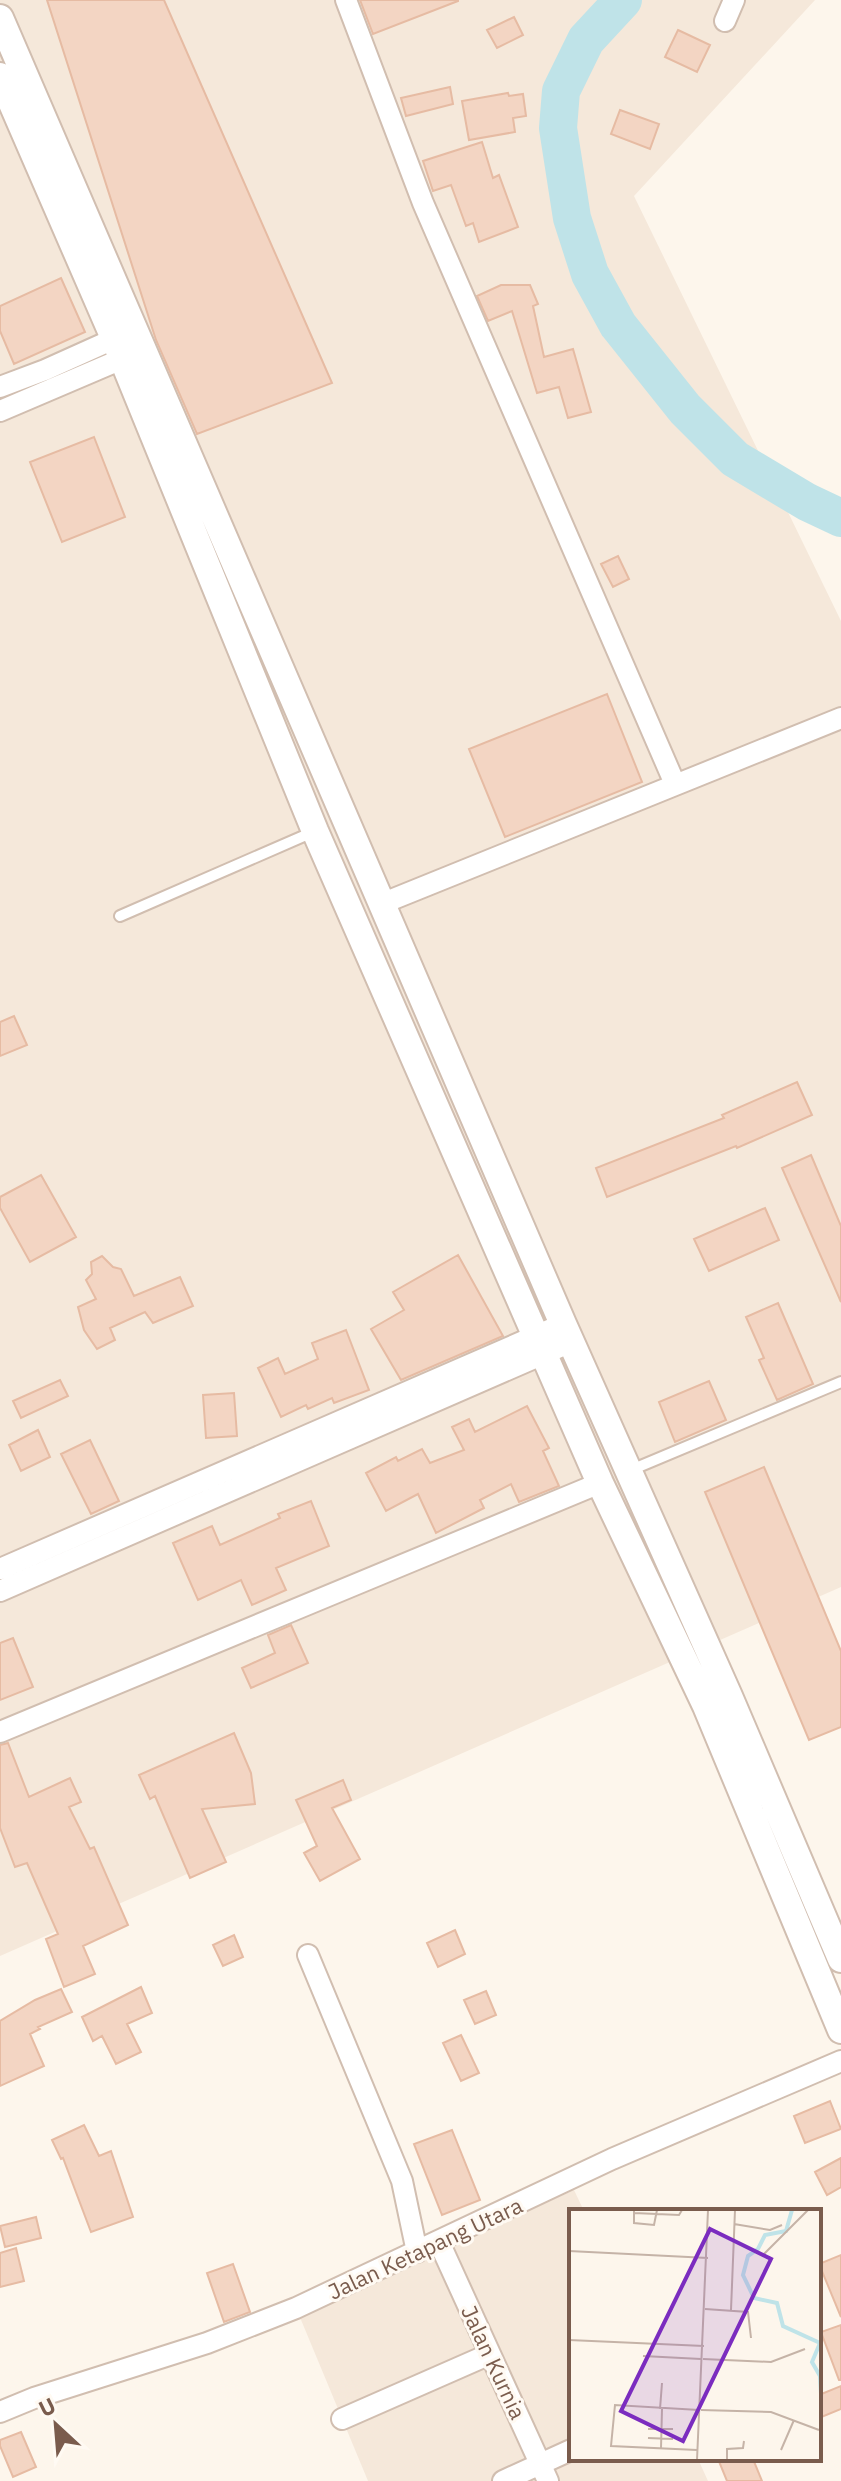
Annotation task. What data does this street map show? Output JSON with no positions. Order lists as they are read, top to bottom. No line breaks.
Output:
{"streets":{"street":["Jalan Ketapang Utara","Jalan Kurnia"]},"crossings":[["Jalan Ketapang Utara","Jalan Kurnia"]],"north":"top left"}
